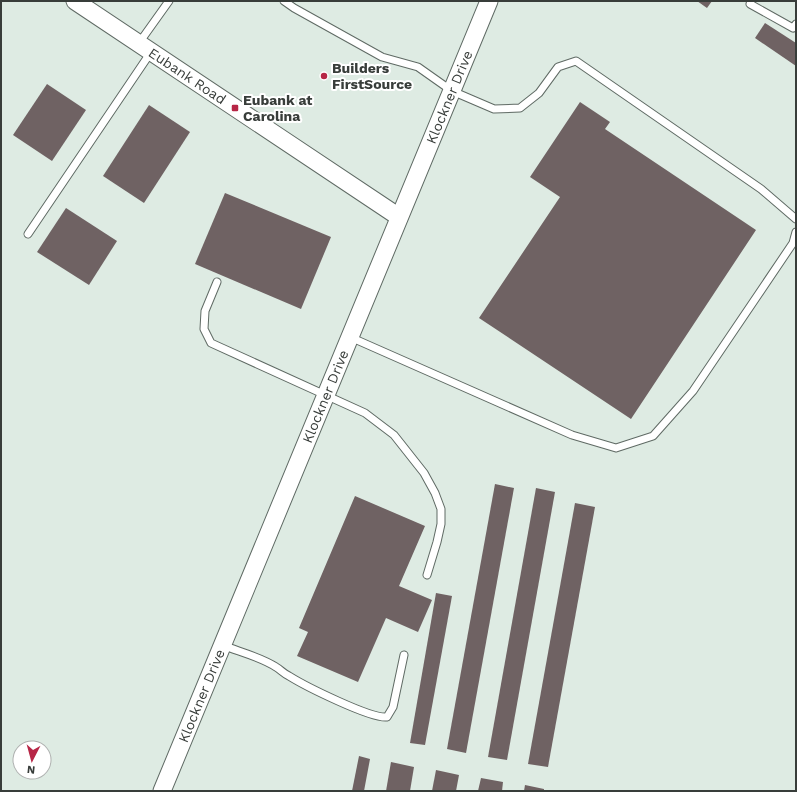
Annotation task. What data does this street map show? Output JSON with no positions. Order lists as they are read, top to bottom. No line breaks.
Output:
{"streets":{"street":["Eubank Road","Klockner Drive"]},"crossings":[["Eubank Road","Klockner Drive"]],"places":{"other":["Builders FirstSource"],"transit":["Eubank at Carolina"]},"north":"bottom"}
